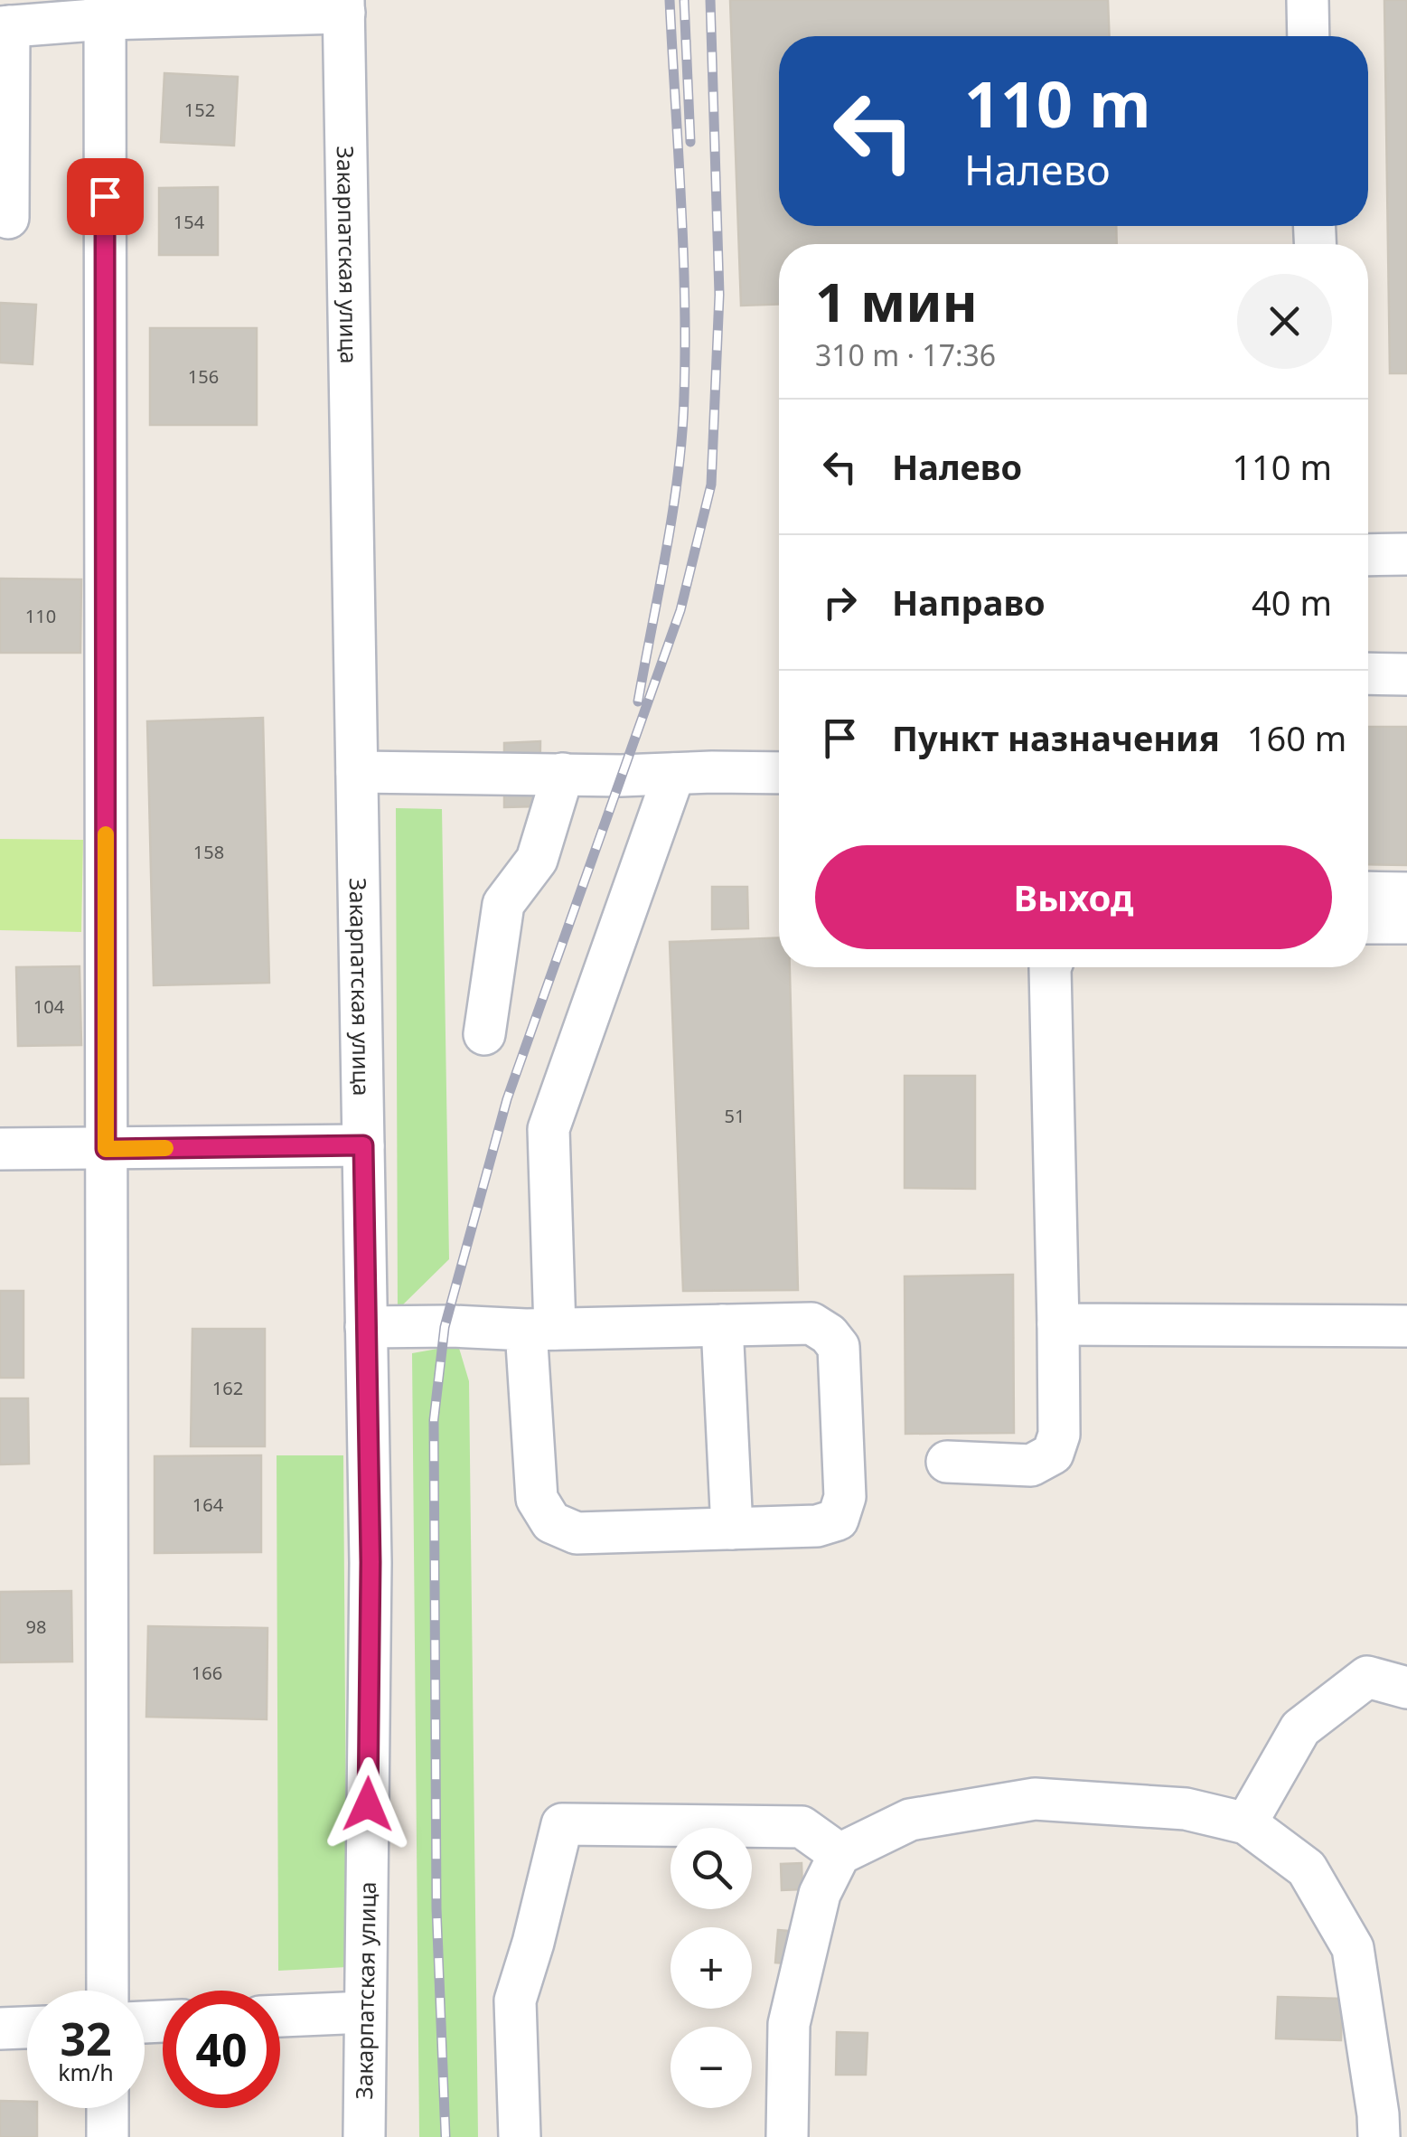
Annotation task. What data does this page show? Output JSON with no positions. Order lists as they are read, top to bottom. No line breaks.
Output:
{"streets":{"street":["Закарпатская улица"]},"house_numbers":["152","154","156","110","158","104","51","162","164","98","166"],"page":{"turn":["110 m","Налево"],"heading":["1 мин","310 m · 17:36"],"list":[{"name":"Налево","value":"110 m"},{"name":"Направо","value":"40 m"},{"name":"Пункт назначения","value":"160 m"}],"buttons":"Выход","map_buttons":["+","−"],"speed":"32 km/h","limit":"40"}}
